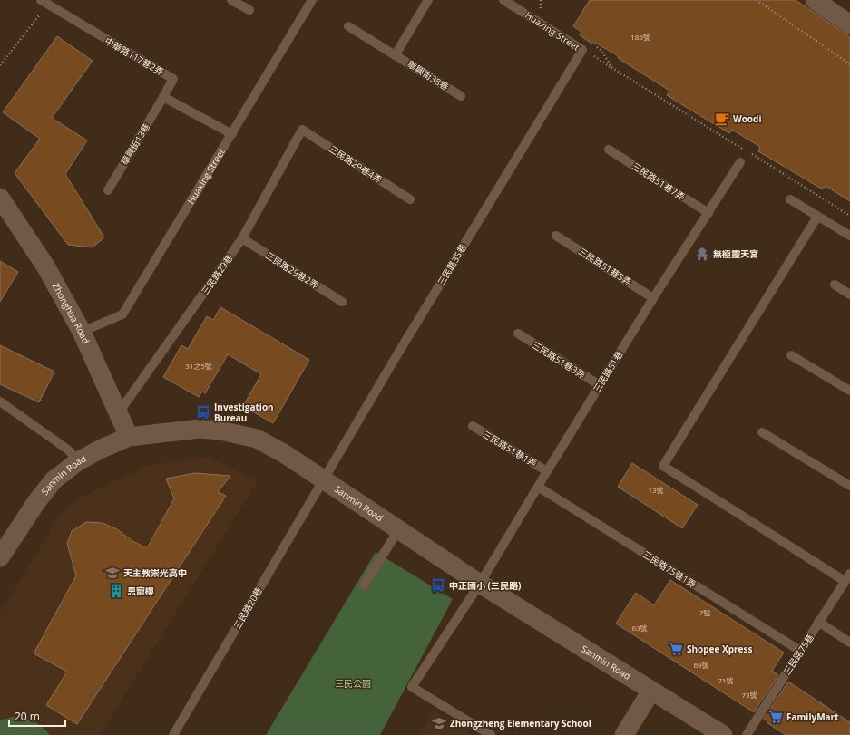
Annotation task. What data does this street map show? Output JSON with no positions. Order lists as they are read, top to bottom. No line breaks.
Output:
{"streets":{"street":["Zhonghua Road","Sanmin Road"],"lane":["Huaxing Street","中華路117巷2弄","華興街38巷","華興街13巷","三民路29巷4弄","三民路51巷7弄","三民路35巷","三民路51巷5弄","三民路29巷2弄","三民路29巷","三民路51巷3弄","三民路51巷","三民路51巷1弄","三民路75巷1弄","三民路20巷","三民路75巷"]},"crossings":[["Huaxing Street","三民路35巷"],["Huaxing Street","Zhonghua Road"],["中華路117巷2弄","華興街13巷"],["三民路29巷4弄","三民路29巷"],["三民路51巷7弄","三民路51巷"],["三民路35巷","Sanmin Road"],["三民路35巷","三民路20巷"],["三民路51巷5弄","三民路51巷"],["三民路29巷2弄","三民路29巷"],["三民路29巷","Zhonghua Road"],["Zhonghua Road","Sanmin Road"],["三民路51巷3弄","三民路51巷"],["三民路51巷","三民路51巷1弄"],["三民路51巷","Sanmin Road"],["三民路51巷","三民路75巷1弄"],["Sanmin Road","三民路20巷"],["三民路75巷1弄","三民路75巷"]],"parks":["三民公園"],"places":{"cafe":["Woodi"],"temple":["無極靈天宮"],"bus stop":["Investigation Bureau","中正國小 (三民路)"],"school or university":["天主教崇光高中","Zhongzheng Elementary School"],"building":["恩寵樓"],"supermarket":["Shopee Xpress","FamilyMart"]},"house_numbers":["185號","31之5號","13號","7號","63號","69號","71號","73號"],"scale_bar":"20 m"}
